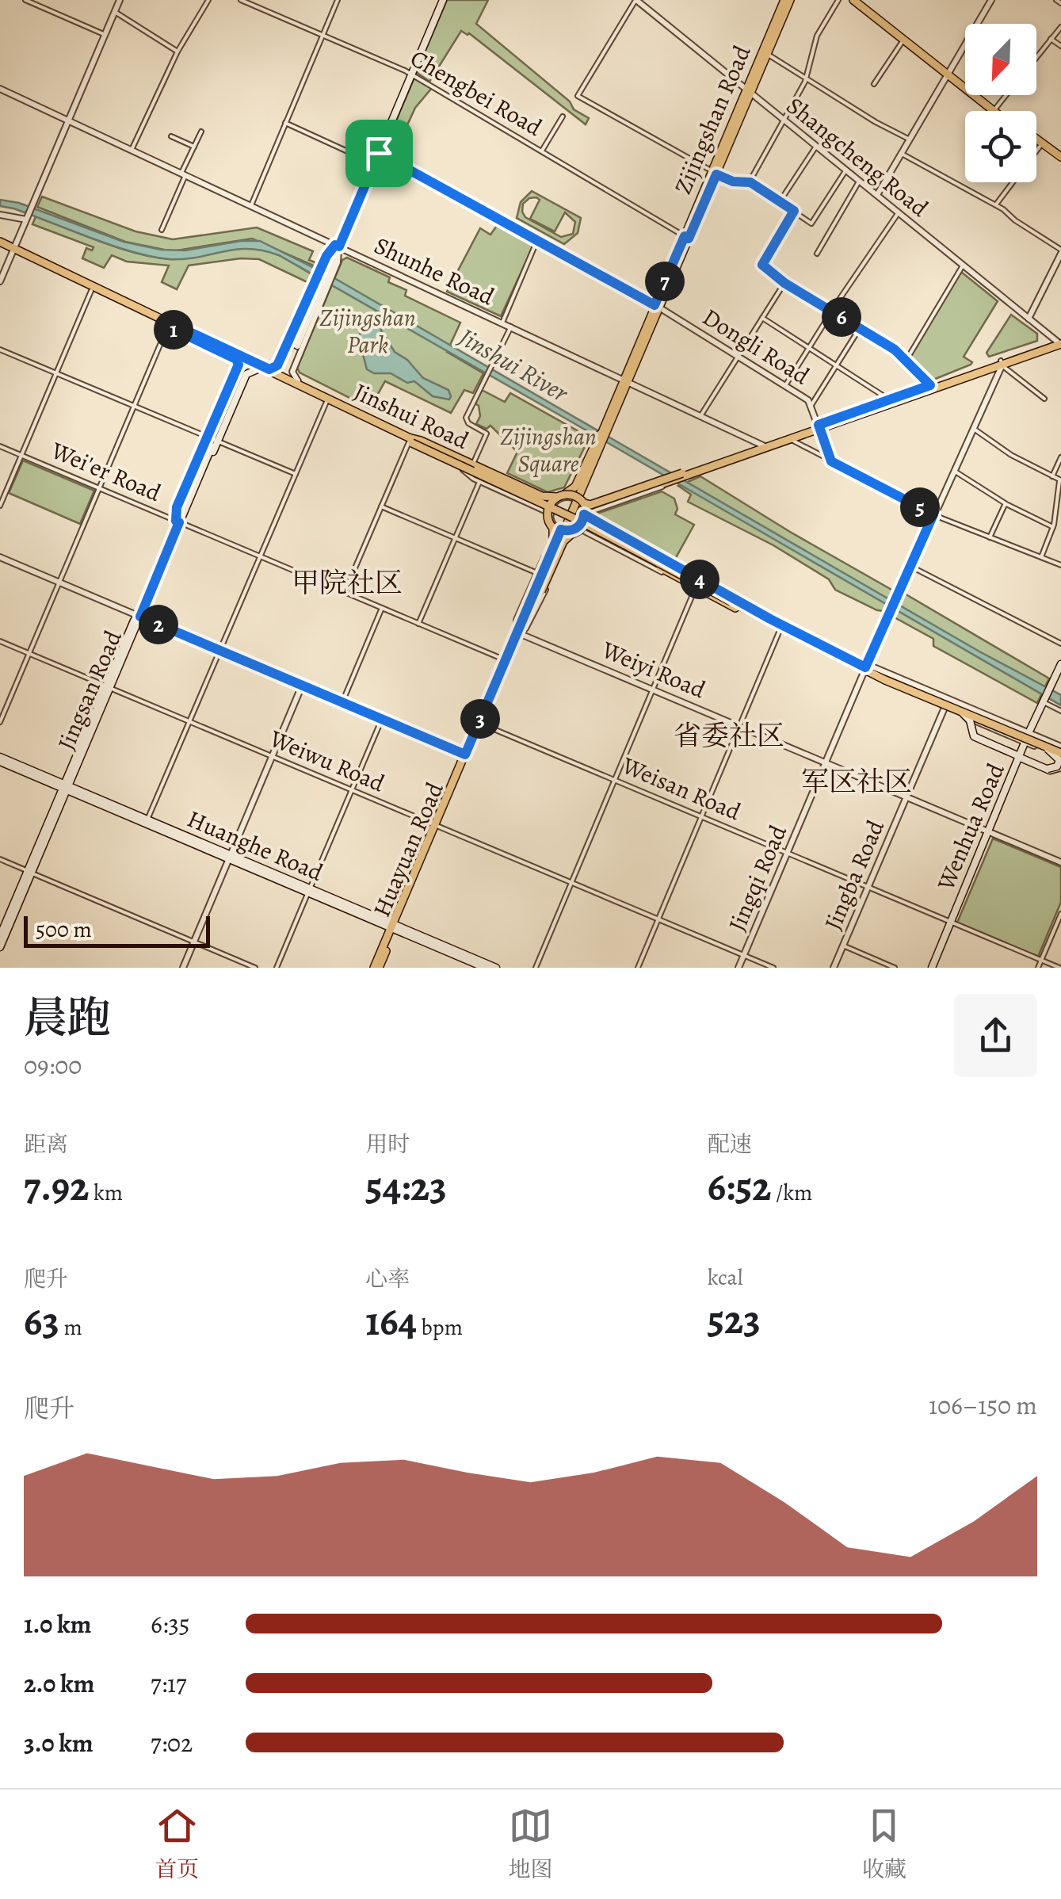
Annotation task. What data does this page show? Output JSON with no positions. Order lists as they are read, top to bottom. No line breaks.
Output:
{"streets":{"main road":["Zijingshan Road","Jinshui Road","Jingsan Road","Wenhua Road","Huanghe Road","Huayuan Road"],"street":["Chengbei Road","Shangcheng Road","Shunhe Road","Dongli Road","Wei'er Road","Weiyi Road","Weiwu Road","Weisan Road","Jingba Road","Jingqi Road"]},"crossings":[["Chengbei Road","Zijingshan Road"],["Zijingshan Road","Shangcheng Road"],["Zijingshan Road","Shunhe Road"],["Zijingshan Road","Dongli Road"],["Jinshui Road","Jingsan Road"],["Jinshui Road","Wenhua Road"],["Jinshui Road","Jingqi Road"],["Wei'er Road","Jingsan Road"],["Wei'er Road","Huayuan Road"],["Weiyi Road","Wenhua Road"],["Weiyi Road","Huayuan Road"],["Weiyi Road","Jingba Road"],["Weiyi Road","Jingqi Road"],["Jingsan Road","Weiwu Road"],["Jingsan Road","Huanghe Road"],["Weiwu Road","Huayuan Road"],["Weiwu Road","Jingqi Road"],["Weisan Road","Wenhua Road"],["Weisan Road","Huayuan Road"],["Weisan Road","Jingba Road"],["Weisan Road","Jingqi Road"],["Huanghe Road","Huayuan Road"]],"districts":["甲院社区","省委社区","军区社区"],"water":["Jinshui River"],"parks":["Zijingshan Park","Zijingshan Square"],"scale_bar":"500 m","north":"bottom left","page":{"pins":["7","6","1","5","4","2","3"],"scale":"500 m","heading":["晨跑","09:00"],"stats":[["距离","7.92 km"],["用时","54:23"],["配速","6:52 /km"],["爬升","63 m"],["心率","164 bpm"],["kcal","523"]],"chart":["爬升","106–150 m"],"list":[{"name":"1.0 km","note":"6:35"},{"name":"2.0 km","note":"7:17"},{"name":"3.0 km","note":"7:02"}],"tabs":["首页","地图","收藏"]}}
